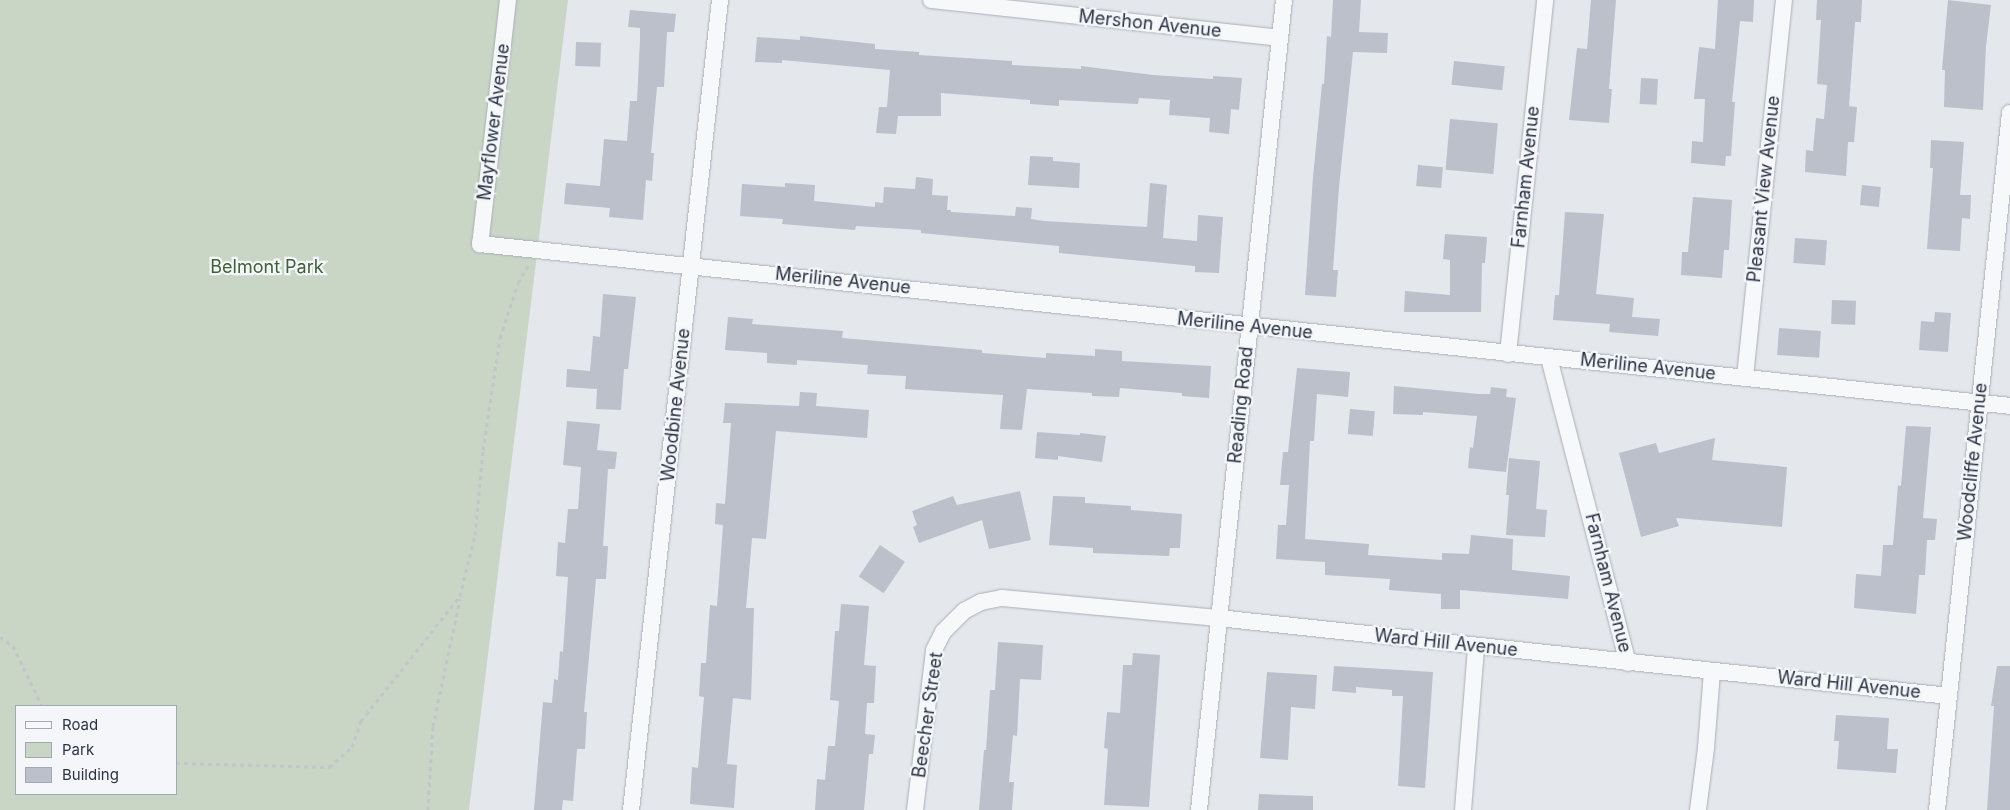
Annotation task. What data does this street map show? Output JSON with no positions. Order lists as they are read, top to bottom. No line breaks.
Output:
{"streets":{"street":["Mershon Avenue","Mayflower Avenue","Farnham Avenue","Pleasant View Avenue","Meriline Avenue","Woodbine Avenue","Reading Road","Woodcliffe Avenue","Ward Hill Avenue","Beecher Street"]},"crossings":[["Mershon Avenue","Reading Road"],["Mayflower Avenue","Meriline Avenue"],["Farnham Avenue","Meriline Avenue"],["Farnham Avenue","Ward Hill Avenue"],["Pleasant View Avenue","Meriline Avenue"],["Meriline Avenue","Woodbine Avenue"],["Meriline Avenue","Reading Road"],["Meriline Avenue","Woodcliffe Avenue"],["Reading Road","Ward Hill Avenue"],["Woodcliffe Avenue","Ward Hill Avenue"],["Ward Hill Avenue","Beecher Street"]],"parks":["Belmont Park"],"legend":["Road","Park","Building"]}
